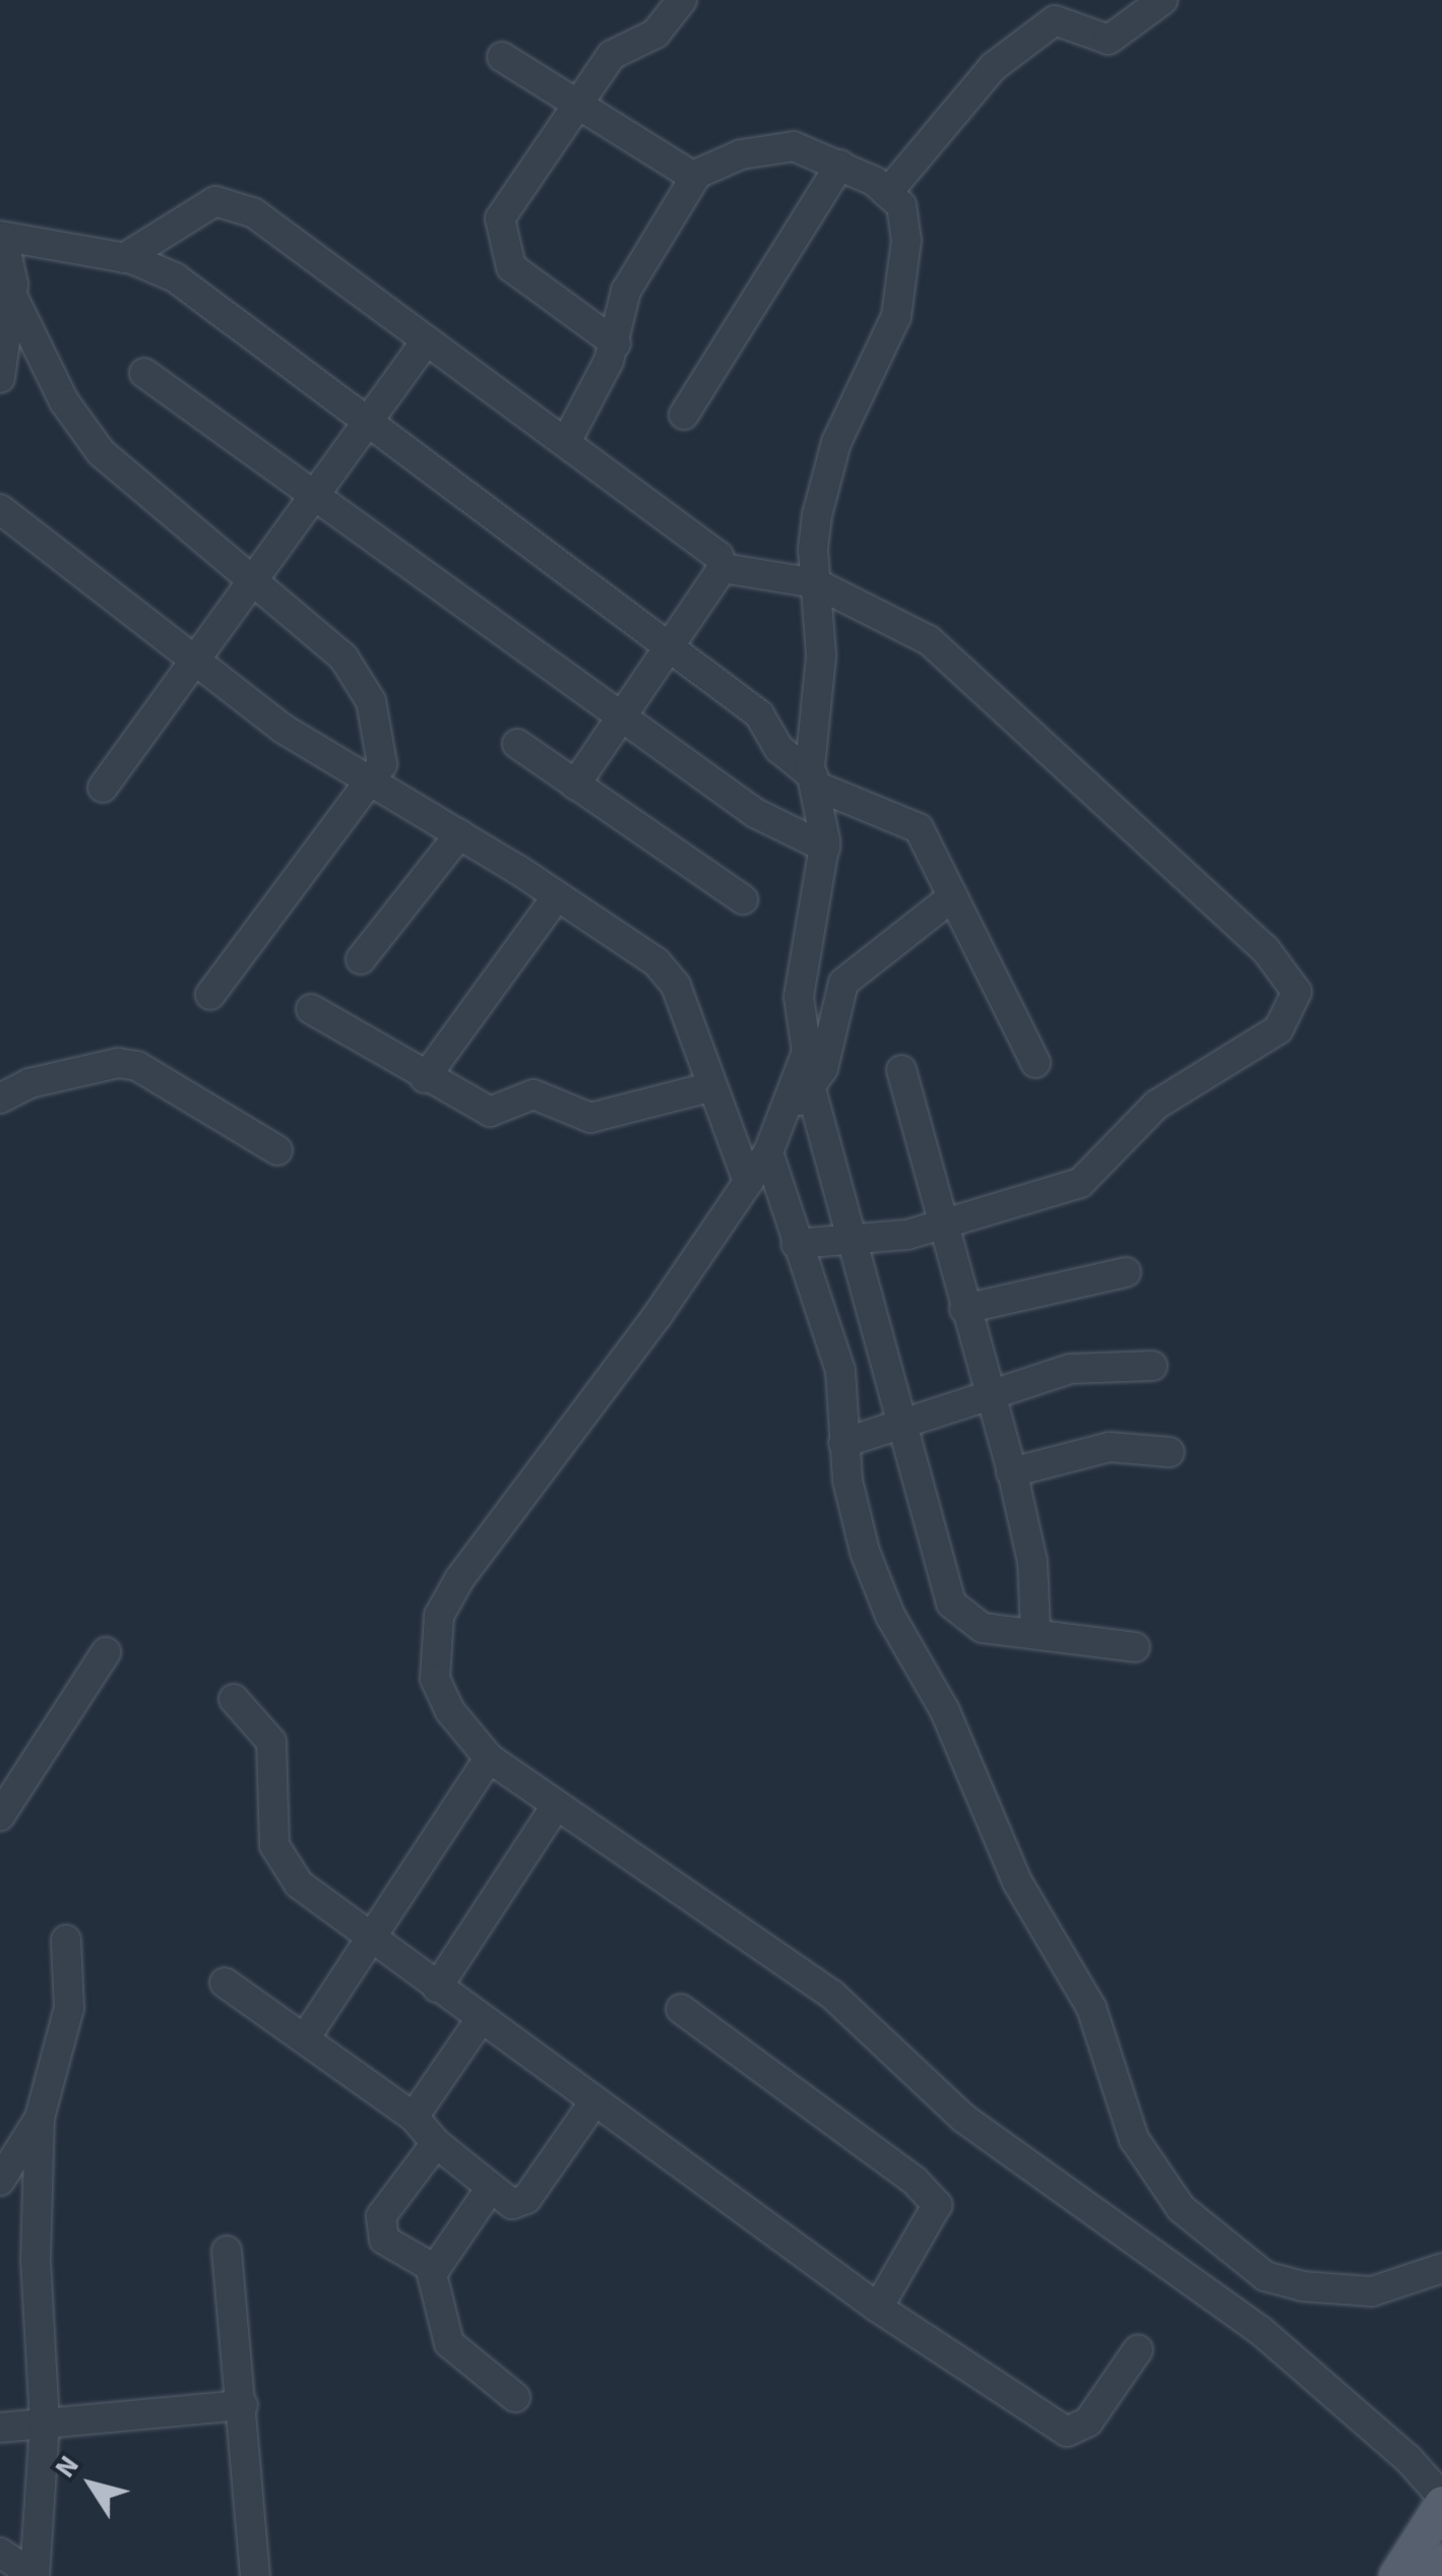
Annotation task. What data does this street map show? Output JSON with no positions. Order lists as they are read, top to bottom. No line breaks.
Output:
{"north":"top left"}
